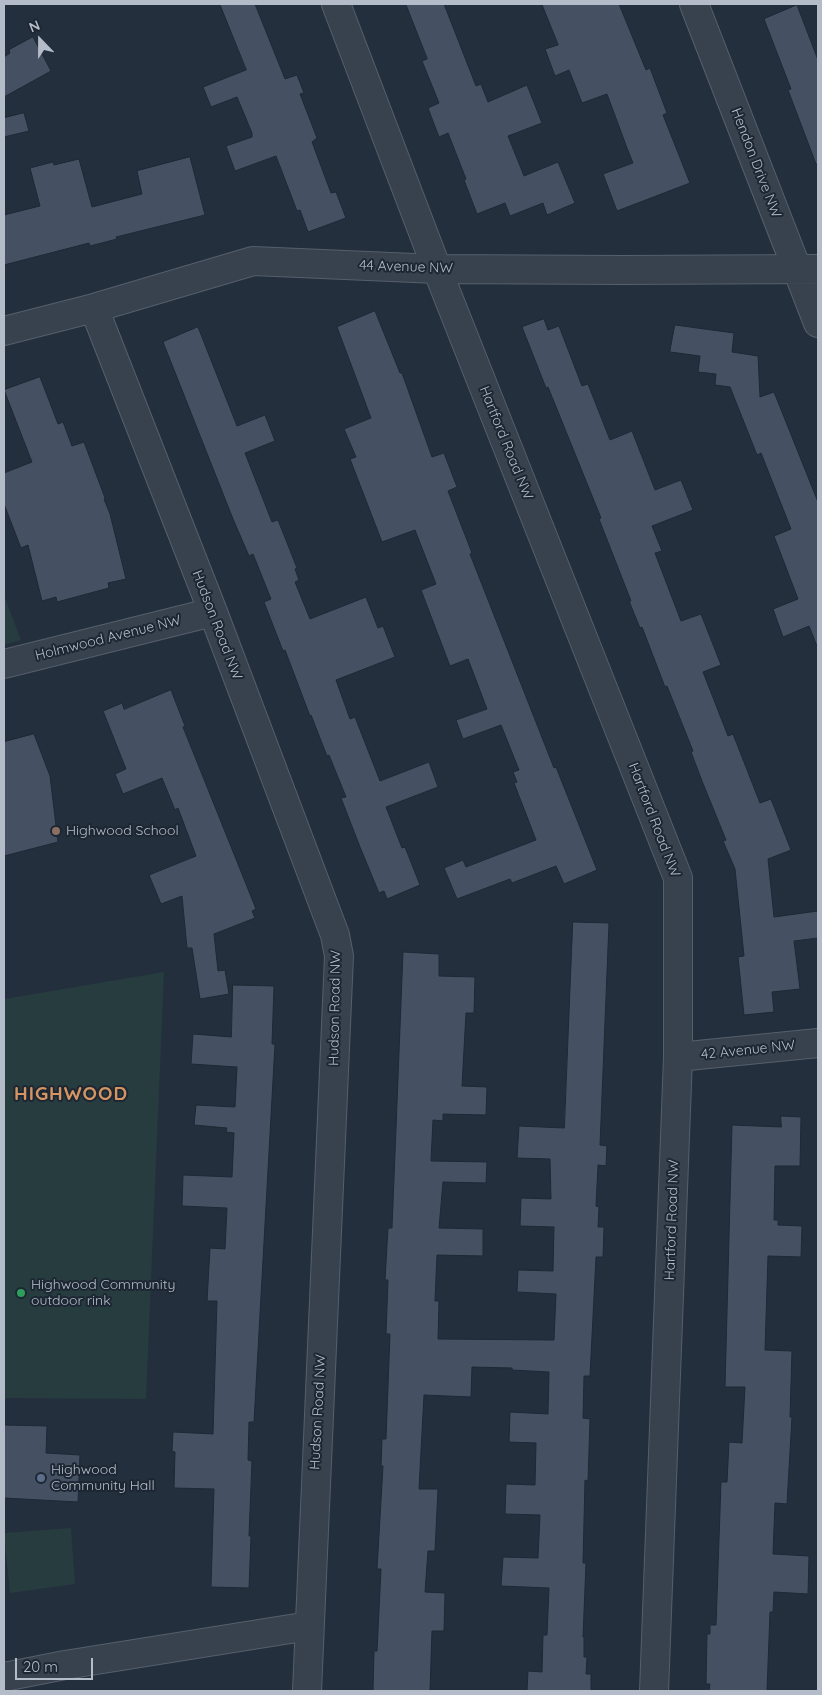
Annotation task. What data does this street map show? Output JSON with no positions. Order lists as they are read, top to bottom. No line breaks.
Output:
{"streets":{"street":["Hendon Drive NW","44 Avenue NW","Hartford Road NW","Hudson Road NW","Holmwood Avenue NW","42 Avenue NW"]},"crossings":[["Hendon Drive NW","44 Avenue NW"],["44 Avenue NW","Hartford Road NW"],["44 Avenue NW","Hudson Road NW"],["Hartford Road NW","42 Avenue NW"],["Hudson Road NW","Holmwood Avenue NW"]],"districts":["HIGHWOOD"],"places":["Highwood School","Highwood Community outdoor rink","Highwood Community Hall"],"scale_bar":"20 m","north":"top"}
